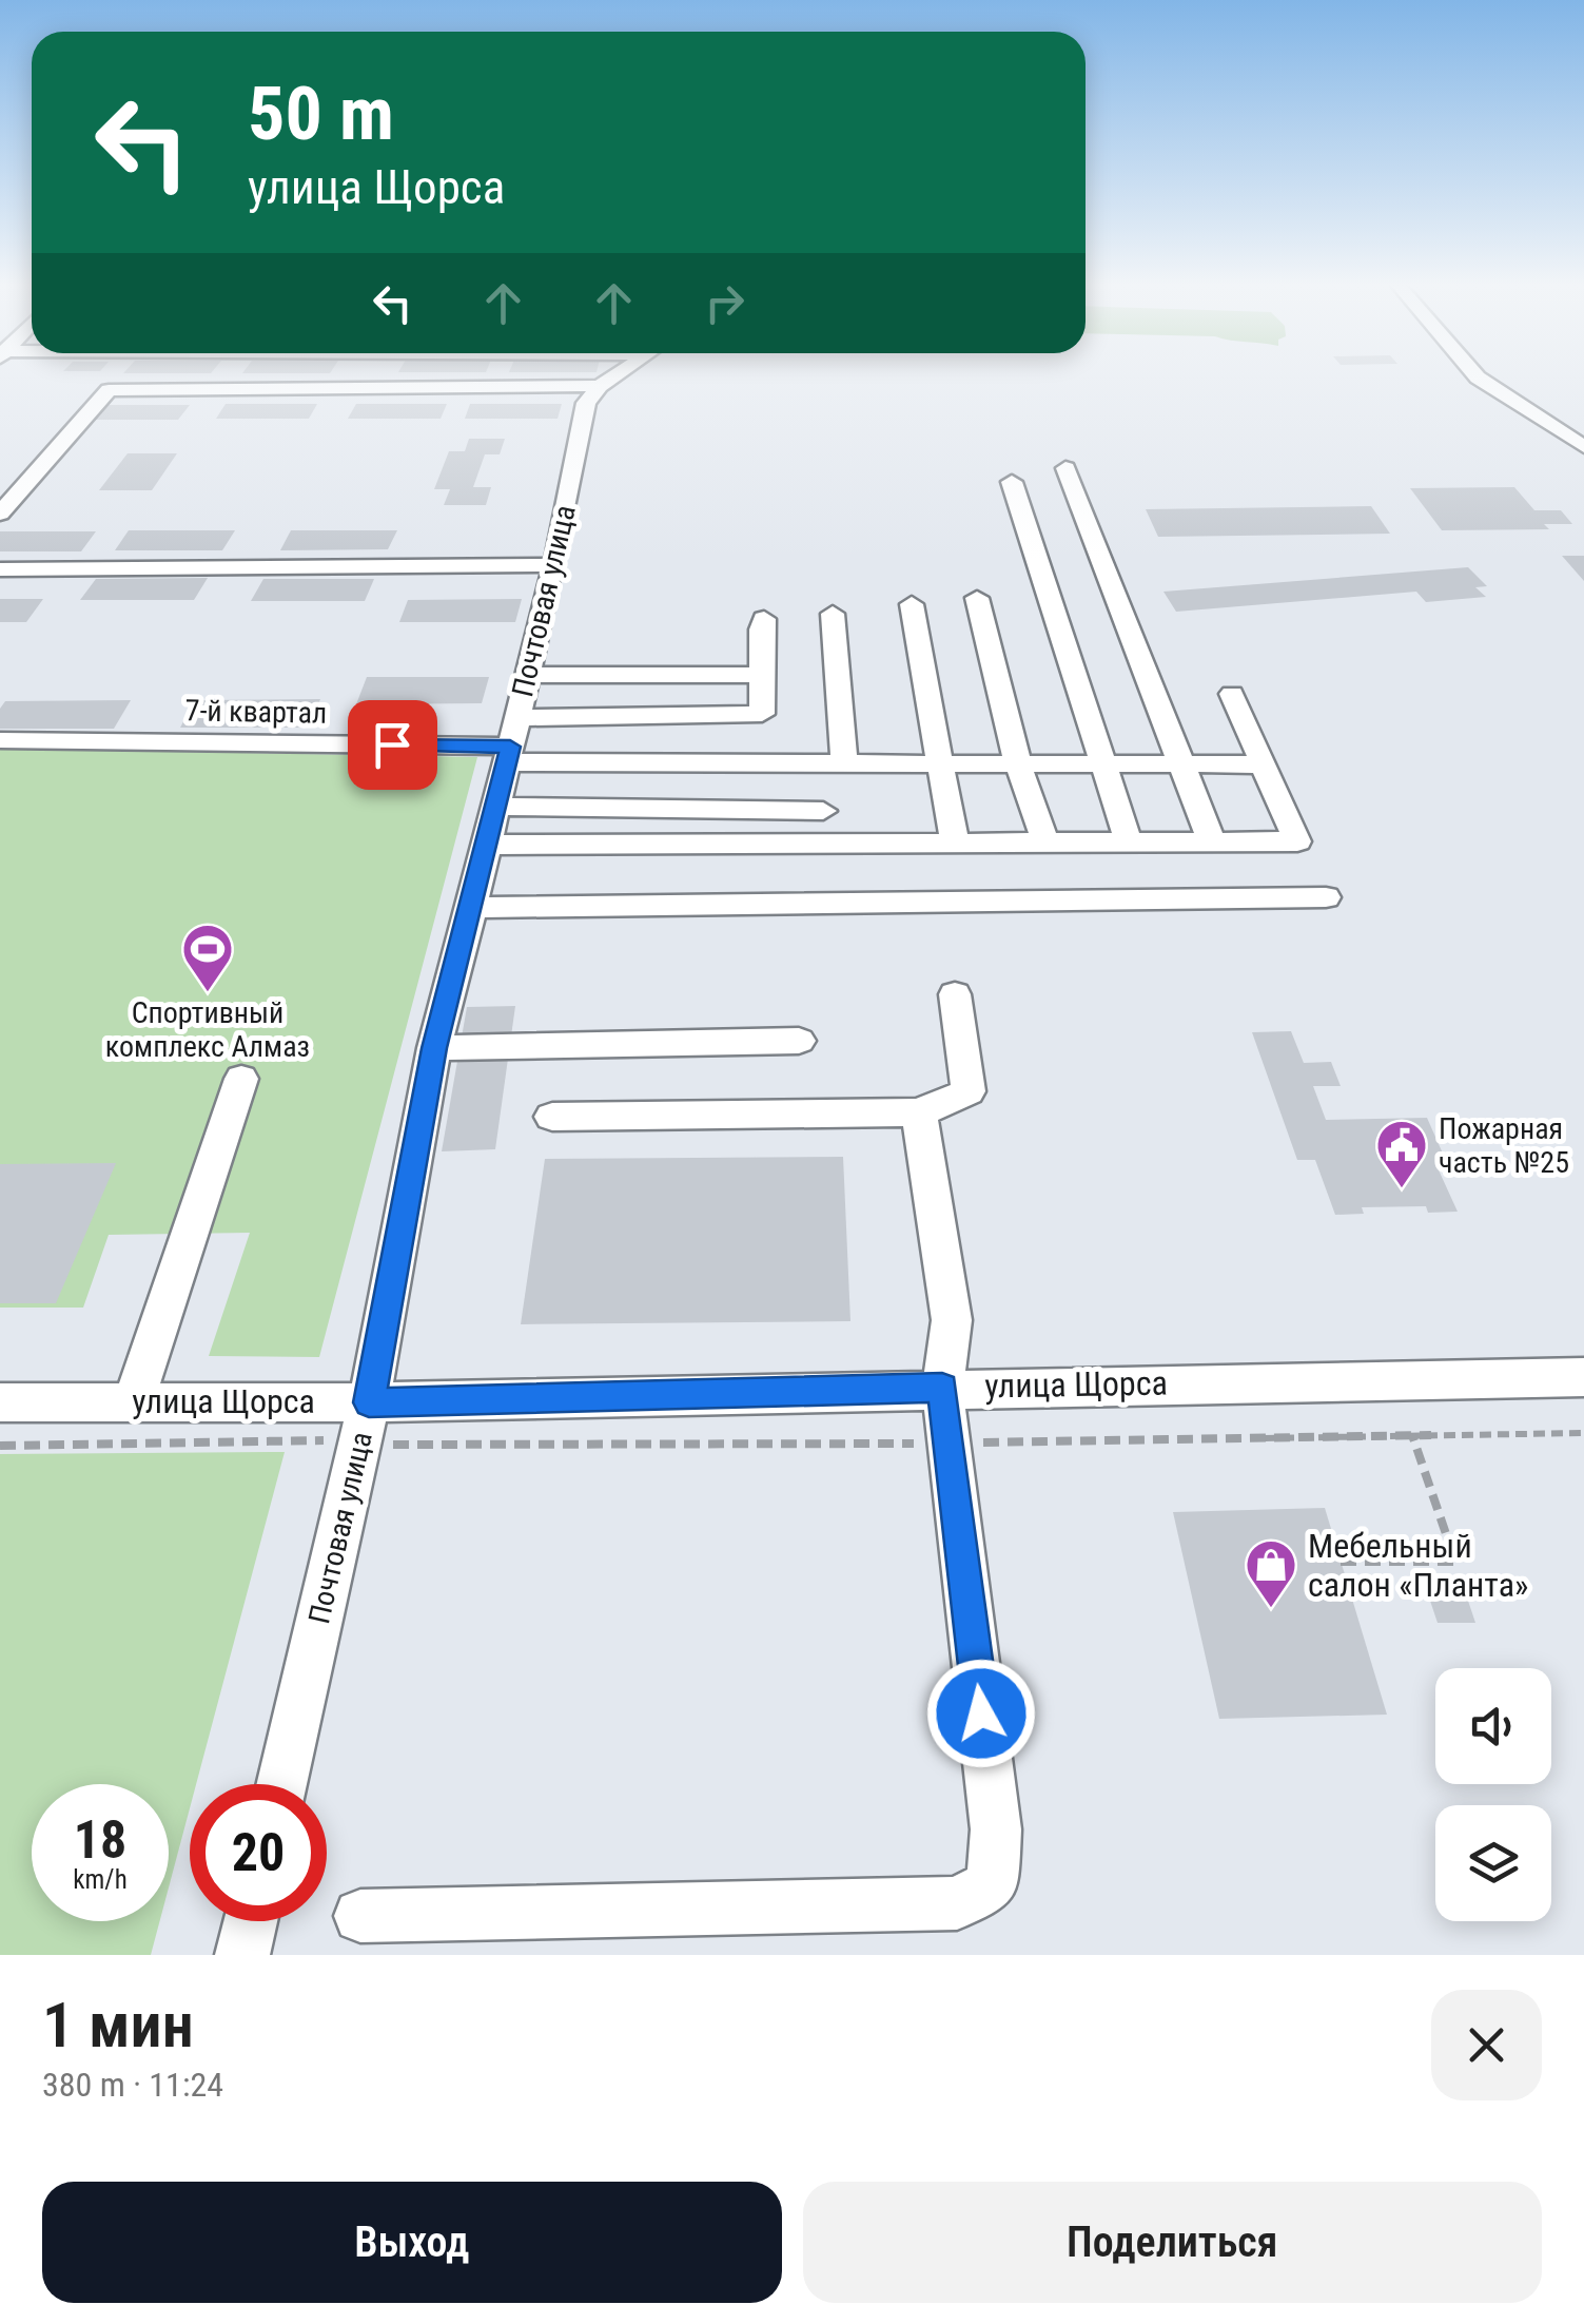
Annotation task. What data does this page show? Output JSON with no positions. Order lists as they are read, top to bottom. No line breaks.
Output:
{"streets":{"street":["Почтовая улица","7-й квартал","улица Щорса"]},"crossings":[["Почтовая улица","7-й квартал"],["Почтовая улица","улица Щорса"]],"places":{"sports":["Спортивный комплекс Алмаз"],"public building":["Пожарная часть №25"],"shop":["Мебельный салон «Планта»"]},"page":{"turn":["50 m","улица Щорса"],"speed":"18 km/h","limit":"20","heading":["1 мин","380 m · 11:24"],"buttons":["Выход","Поделиться"]}}
